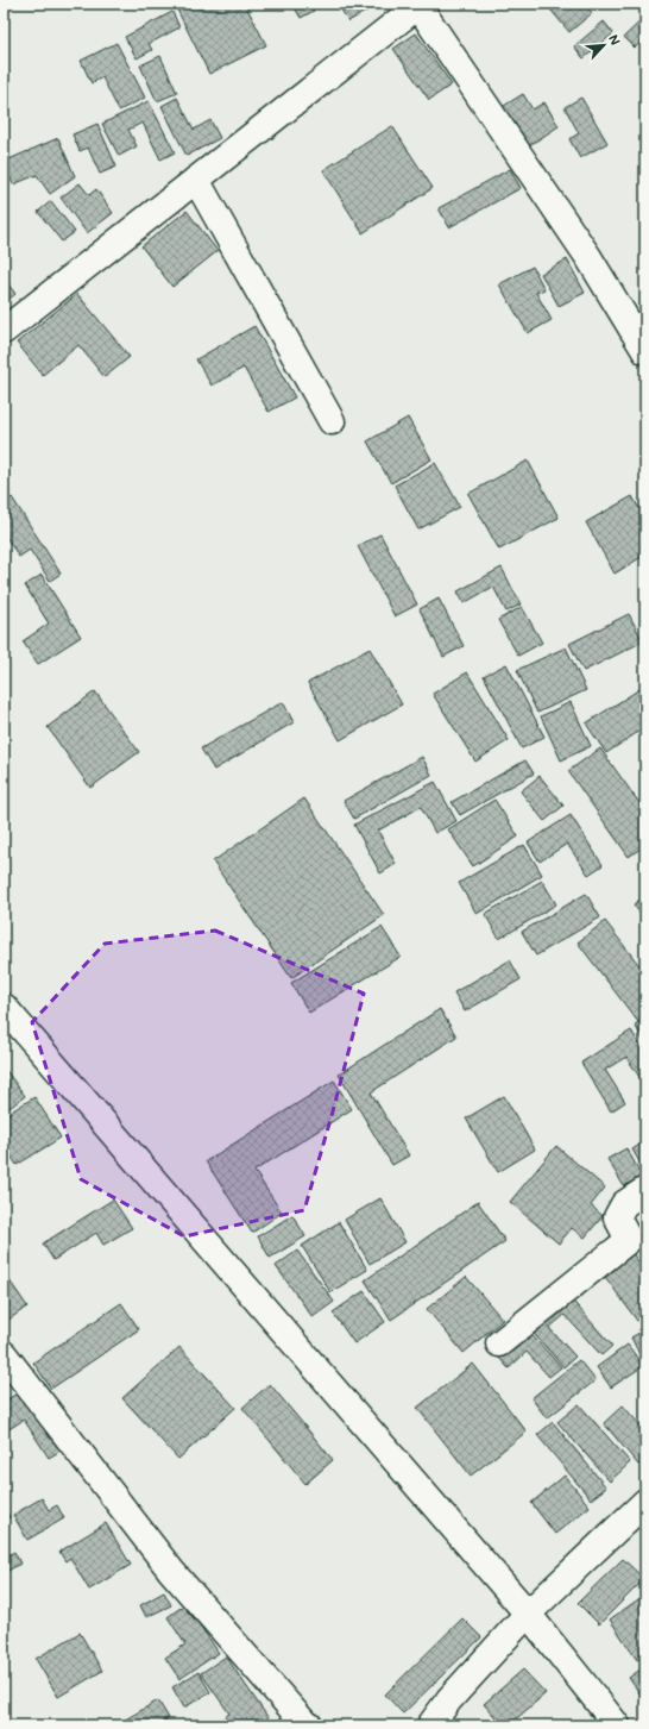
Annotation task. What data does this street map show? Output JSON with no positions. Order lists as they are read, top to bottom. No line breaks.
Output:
{"north":"top right"}
